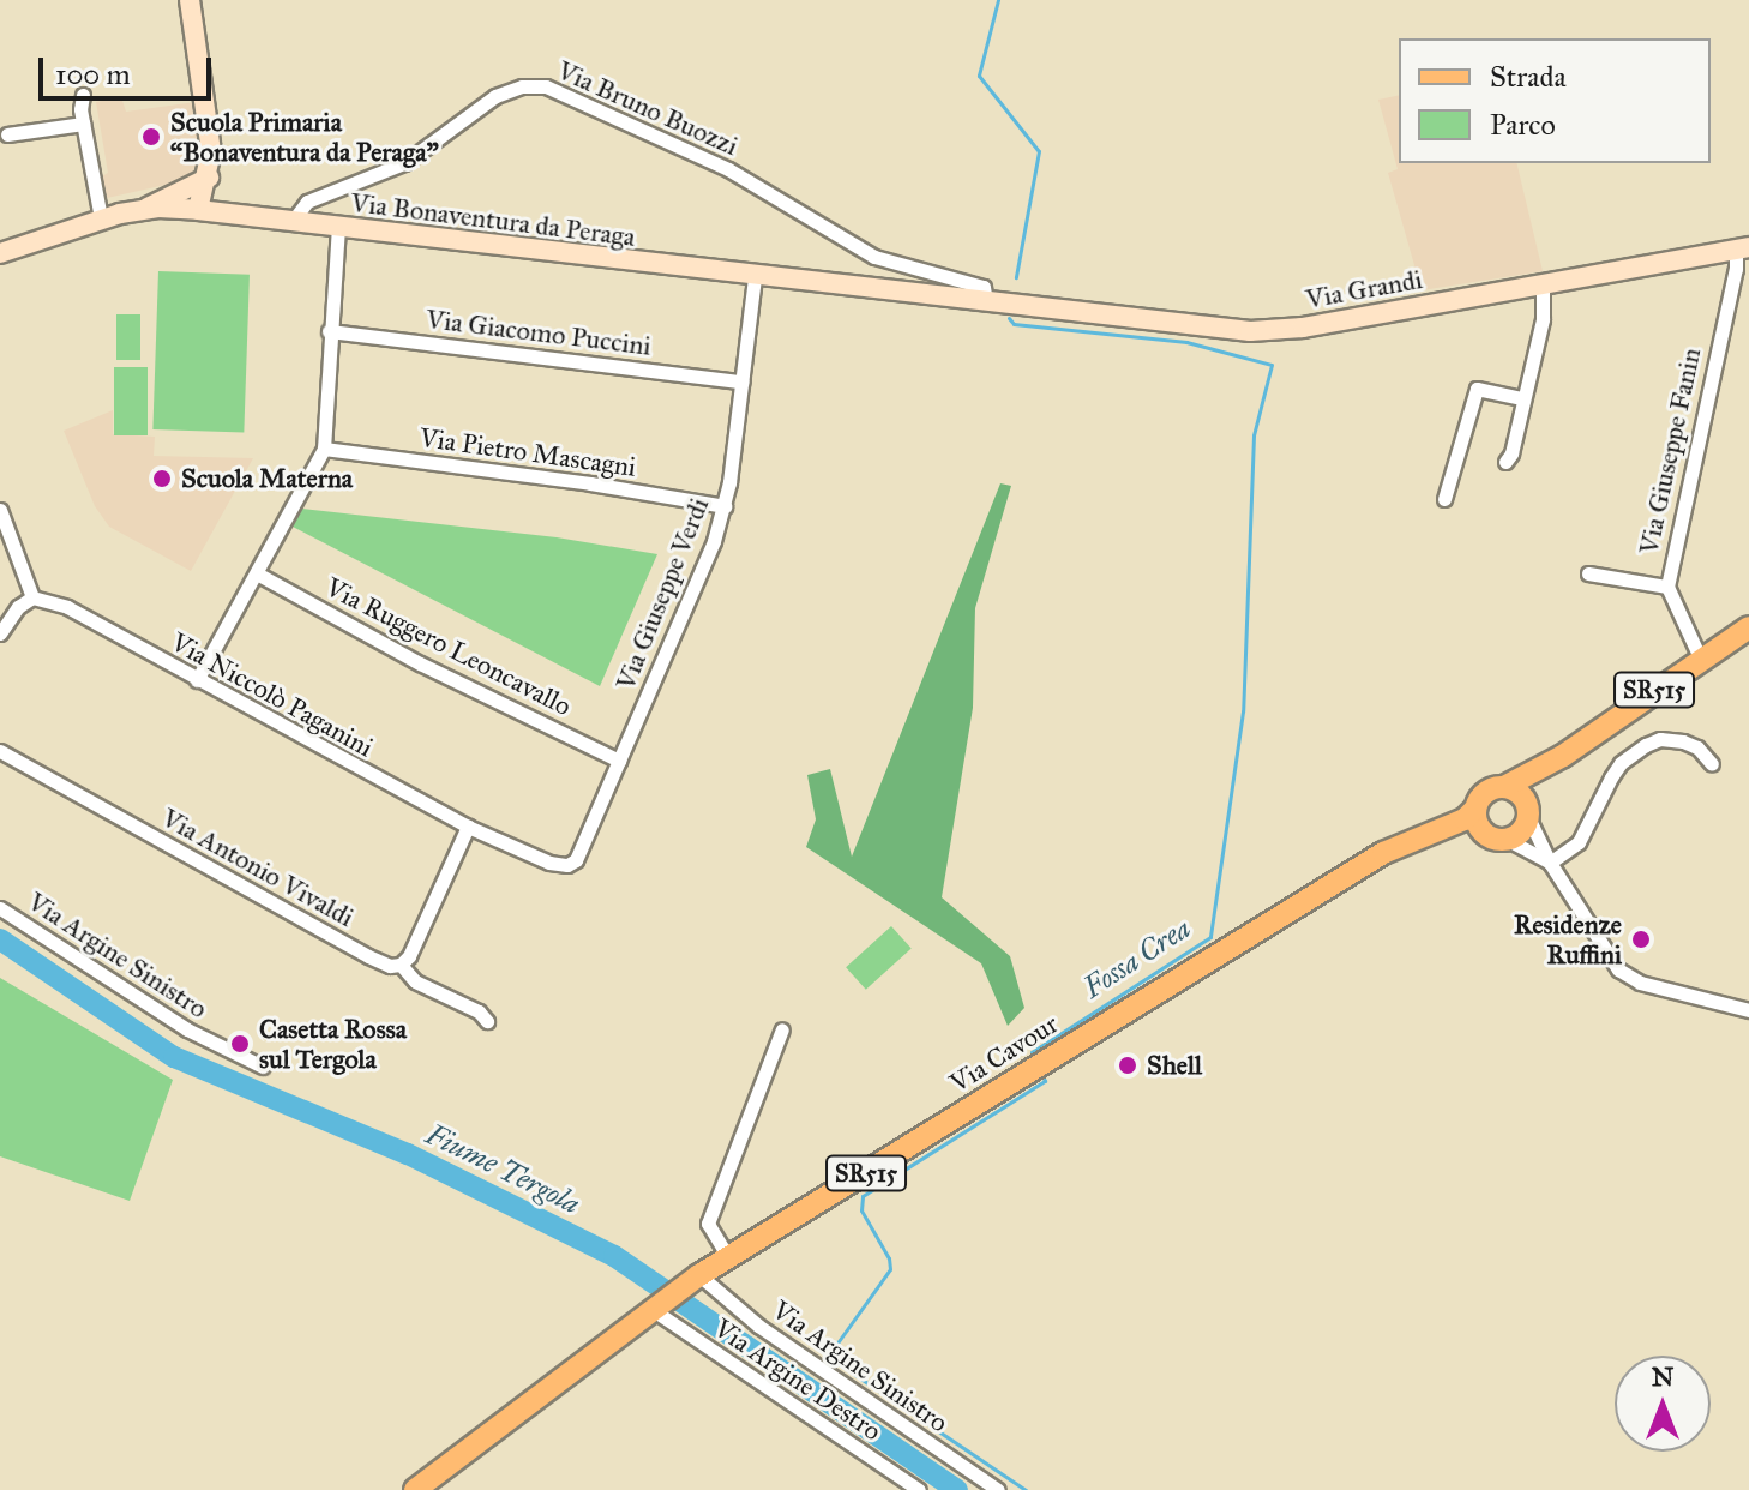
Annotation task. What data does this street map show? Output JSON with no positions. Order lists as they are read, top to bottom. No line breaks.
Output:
{"streets":{"main road":["Via Bonaventura da Peraga","Via Grandi","SR515","Via Cavour"],"street":["Via Bruno Buozzi","Via Giacomo Puccini","Via Giuseppe Fanin","Via Pietro Mascagni","Via Giuseppe Verdi","Via Ruggero Leoncavallo","Via Niccolò Paganini","Via Antonio Vivaldi","Via Argine Sinistro","Via Argine Destro"]},"crossings":[["Via Bruno Buozzi","Via Bonaventura da Peraga"],["Via Bruno Buozzi","Via Grandi"],["Via Bonaventura da Peraga","Via Grandi"],["Via Bonaventura da Peraga","Via Giuseppe Verdi"],["Via Grandi","Via Giuseppe Fanin"],["Via Giacomo Puccini","Via Giuseppe Verdi"],["Via Giuseppe Fanin","SR515"],["Via Pietro Mascagni","Via Giuseppe Verdi"],["Via Giuseppe Verdi","Via Ruggero Leoncavallo"],["Via Giuseppe Verdi","Via Niccolò Paganini"],["SR515","Via Cavour"],["Via Argine Sinistro","Via Cavour"],["Via Cavour","Via Argine Destro"]],"water":["Fossa Crea","Fiume Tergola"],"places":["Scuola Primaria “Bonaventura da Peraga”","Scuola Materna","Residenze Ruffini","Casetta Rossa sul Tergola","Shell"],"legend":["Strada","Parco"],"scale_bar":"100 m","north":"top"}
